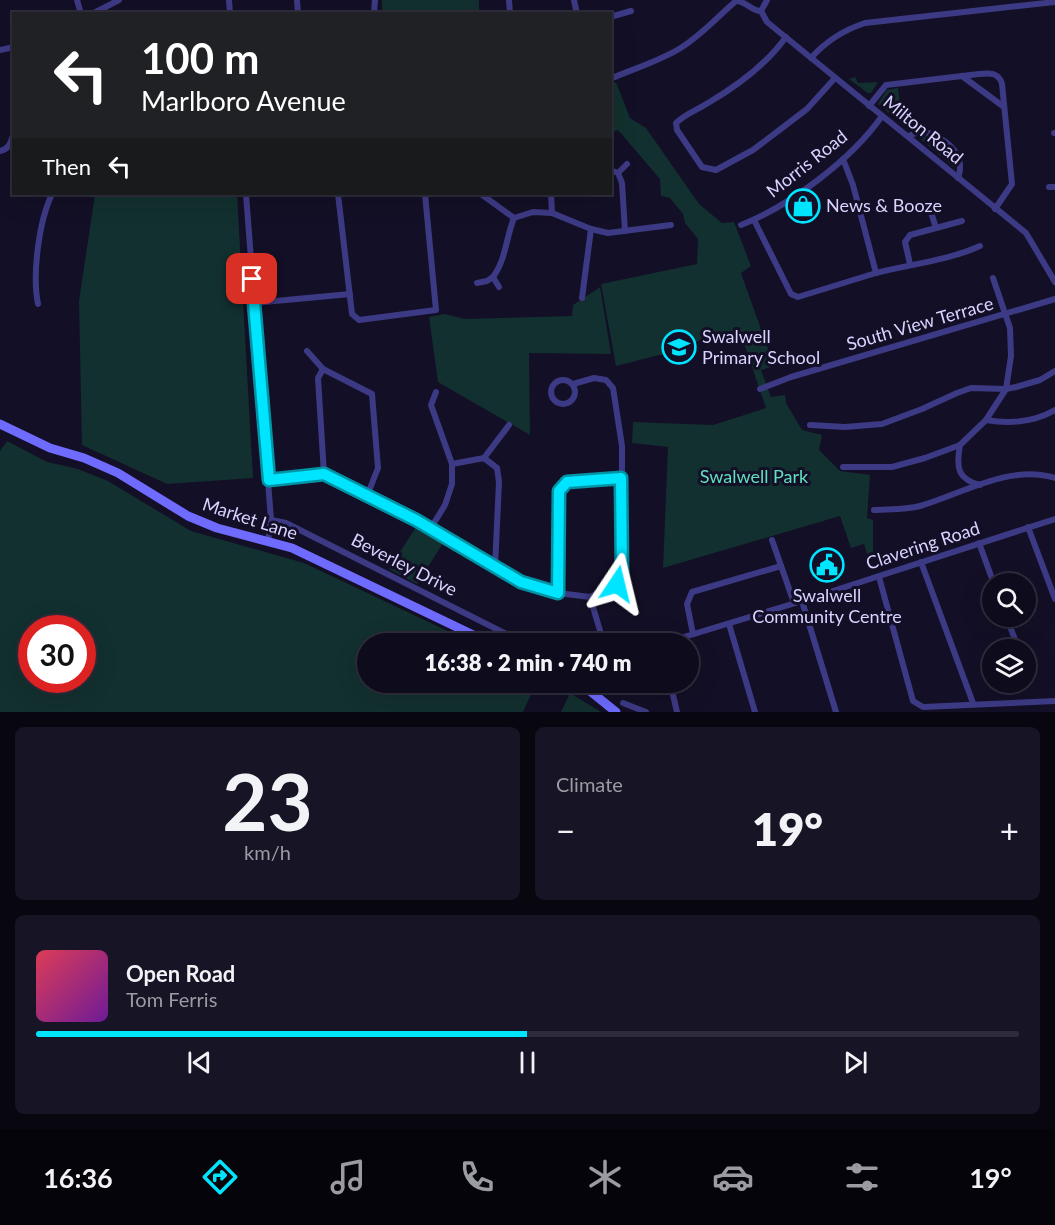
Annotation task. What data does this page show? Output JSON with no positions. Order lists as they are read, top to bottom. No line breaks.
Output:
{"streets":{"street":["Milton Road","Morris Road","South View Terrace","Market Lane","Clavering Road","Beverley Drive"]},"crossings":[["Milton Road","Morris Road"]],"parks":["Swalwell Park"],"places":{"shop":["News & Booze"],"school or university":["Swalwell Primary School"],"public building":["Swalwell Community Centre"]},"page":{"turn":["100 m","Marlboro Avenue"],"then":"Then","limit":"30","trip":"16:38 · 2 min · 740 m","tile":[["23","km/h"],"Climate"],"heat":["−","19°","+"],"song":["Open Road","Tom Ferris"],"tabs":["16:36","19°"]}}
